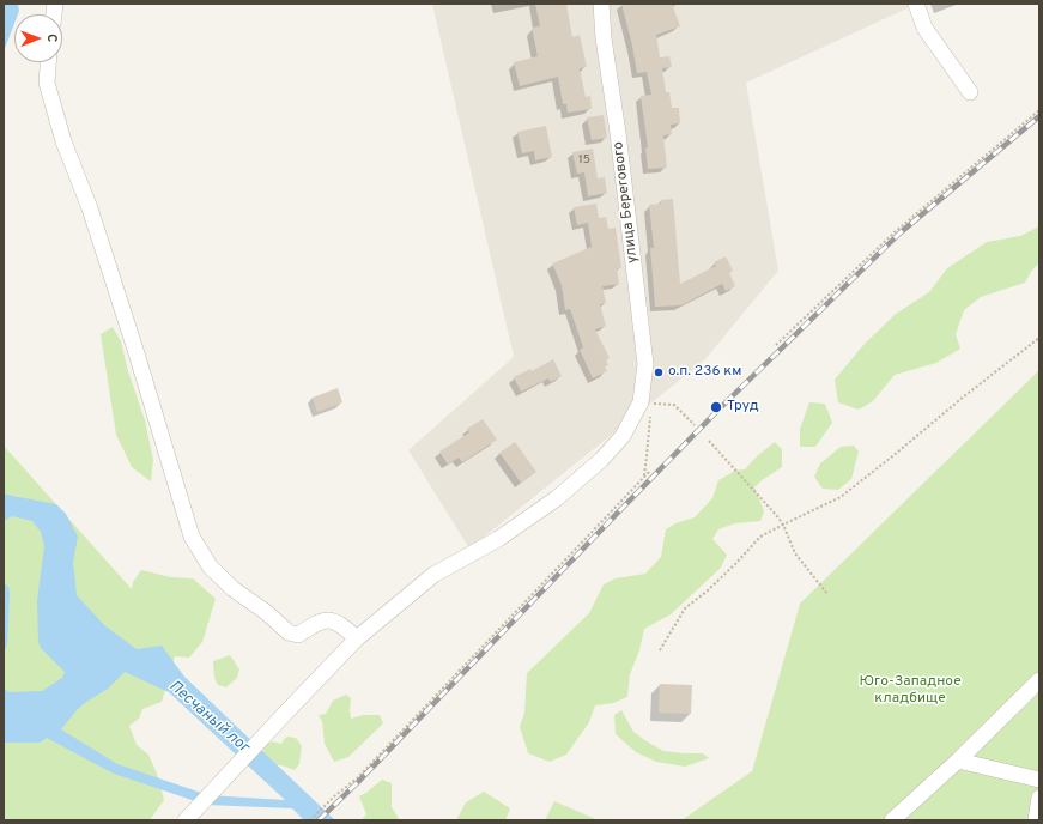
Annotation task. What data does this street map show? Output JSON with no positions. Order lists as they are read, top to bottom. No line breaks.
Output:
{"streets":{"street":["улица Берегового"]},"water":["Песчаный лог"],"parks":["Юго-Западное кладбище"],"places":["о.п. 236 км","Труд"],"house_numbers":["15"],"north":"right"}
